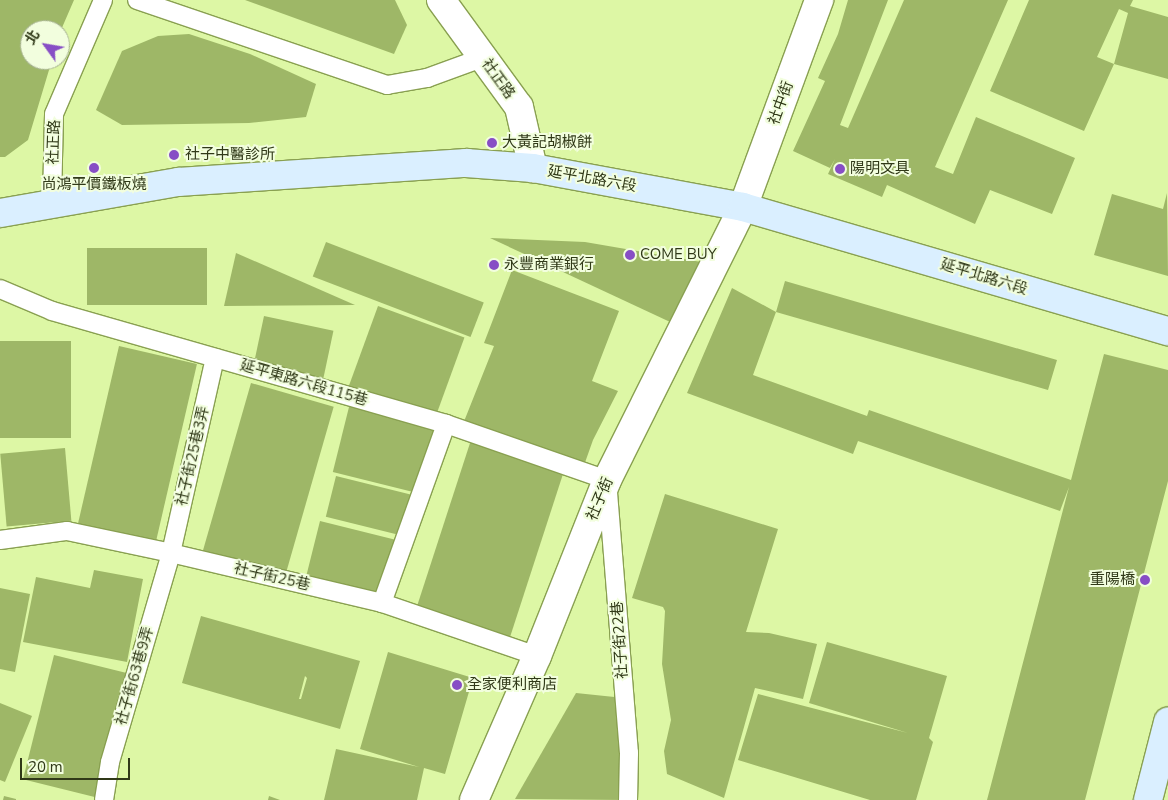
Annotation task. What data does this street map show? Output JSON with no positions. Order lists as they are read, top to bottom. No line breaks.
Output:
{"streets":{"street":["社正路","社中街","延平北路六段","社子街"],"lane":["延平東路六段115巷","社子街25巷3弄","社子街25巷","社子街22巷","社子街63巷9弄"]},"crossings":[["社正路","延平北路六段"],["社中街","延平北路六段"],["社中街","社子街"],["延平北路六段","社子街"],["延平東路六段115巷","社子街25巷3弄"],["延平東路六段115巷","社子街"],["延平東路六段115巷","社子街22巷"],["社子街25巷3弄","社子街25巷"],["社子街25巷3弄","社子街63巷9弄"],["社子街","社子街25巷"],["社子街","社子街22巷"],["社子街25巷","社子街63巷9弄"]],"places":["大黃記胡椒餅","社子中醫診所","尚鴻平價鐵板燒","陽明文具","COME BUY","永豐商業銀行","重陽橋","全家便利商店"],"scale_bar":"20 m","north":"top left"}
